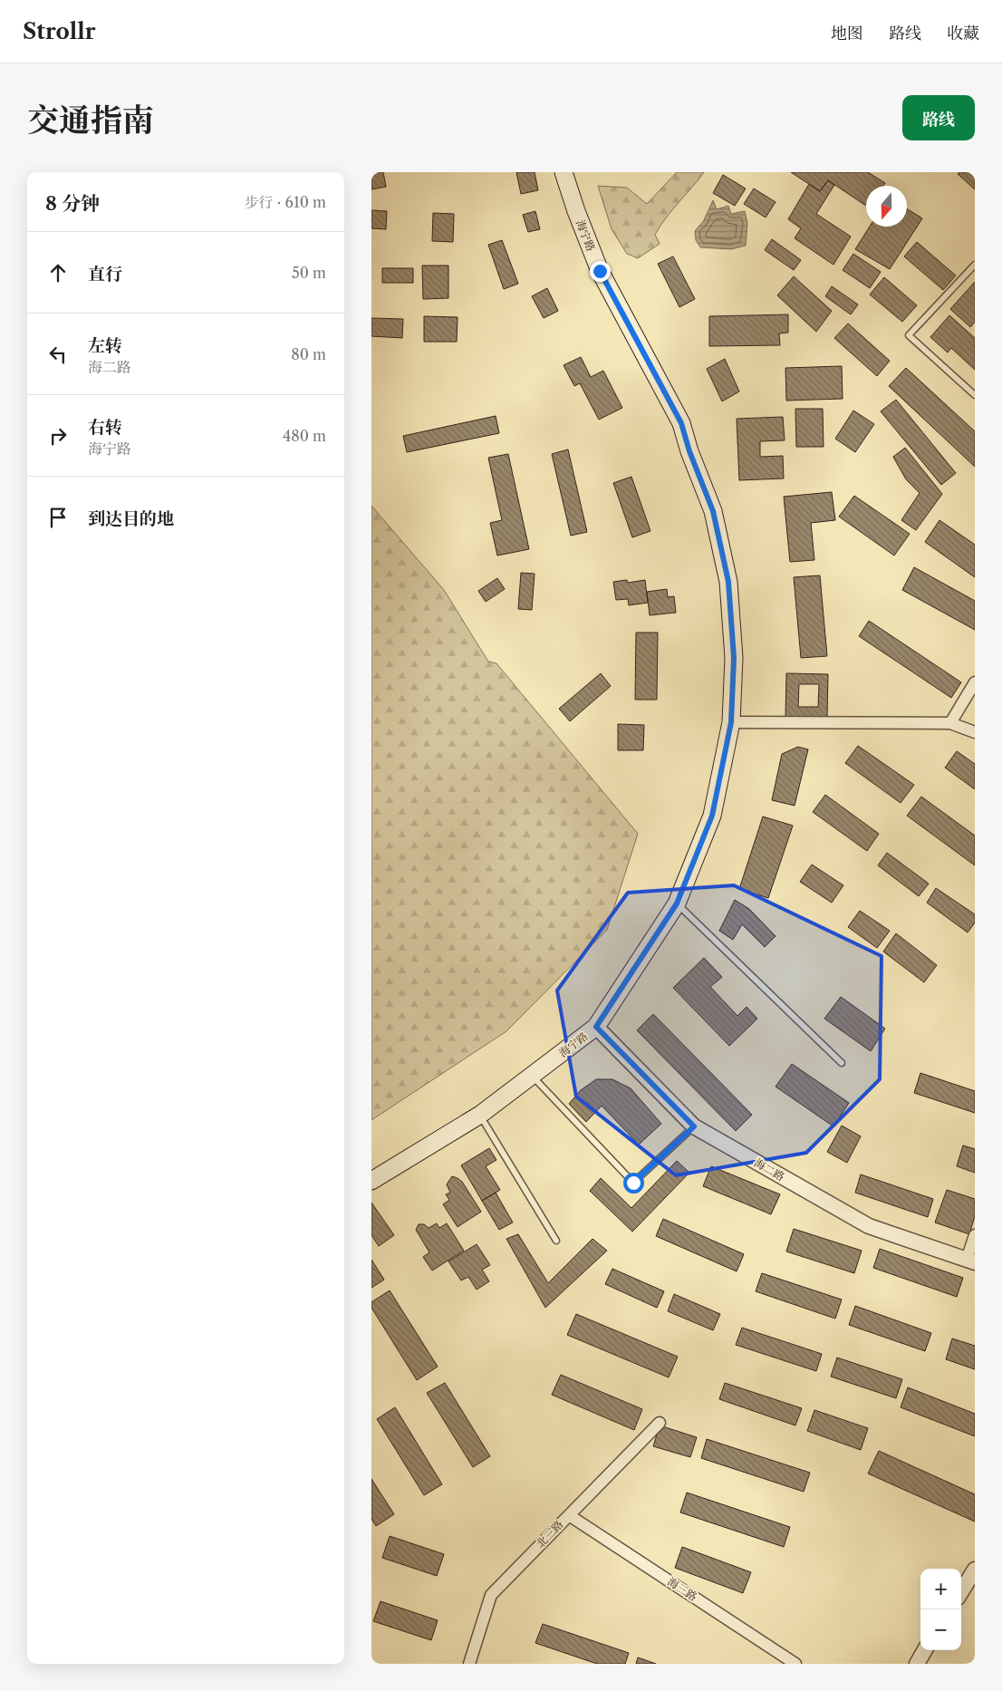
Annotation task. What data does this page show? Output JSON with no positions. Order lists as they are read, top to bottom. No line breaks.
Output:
{"streets":{"main road":["海宁路"],"street":["海二路","北三路","海三路"]},"crossings":[["海宁路","海二路"],["北三路","海三路"]],"north":"bottom","page":{"header":"Strollr","nav":["地图","路线","收藏"],"title":"交通指南","buttons":"路线","heading":["8 分钟","步行 · 610 m"],"list":[["直行","50 m"],["左转","海二路","80 m"],["右转","海宁路","480 m"],"到达目的地"],"map_buttons":["+","−"]}}
